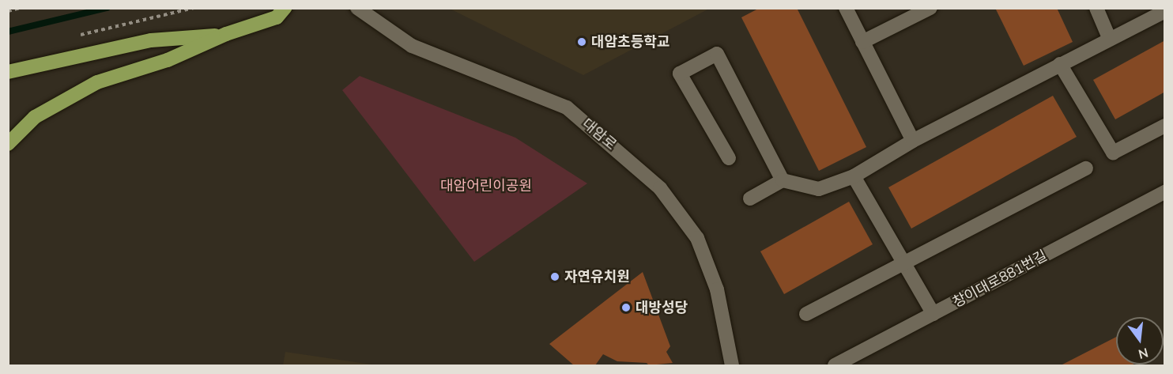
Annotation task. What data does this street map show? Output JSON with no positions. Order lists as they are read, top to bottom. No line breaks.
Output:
{"streets":{"street":["대암로","창이대로881번길"]},"parks":["대암어린이공원"],"places":["대암초등학교","자연유치원","대방성당"],"north":"bottom"}
